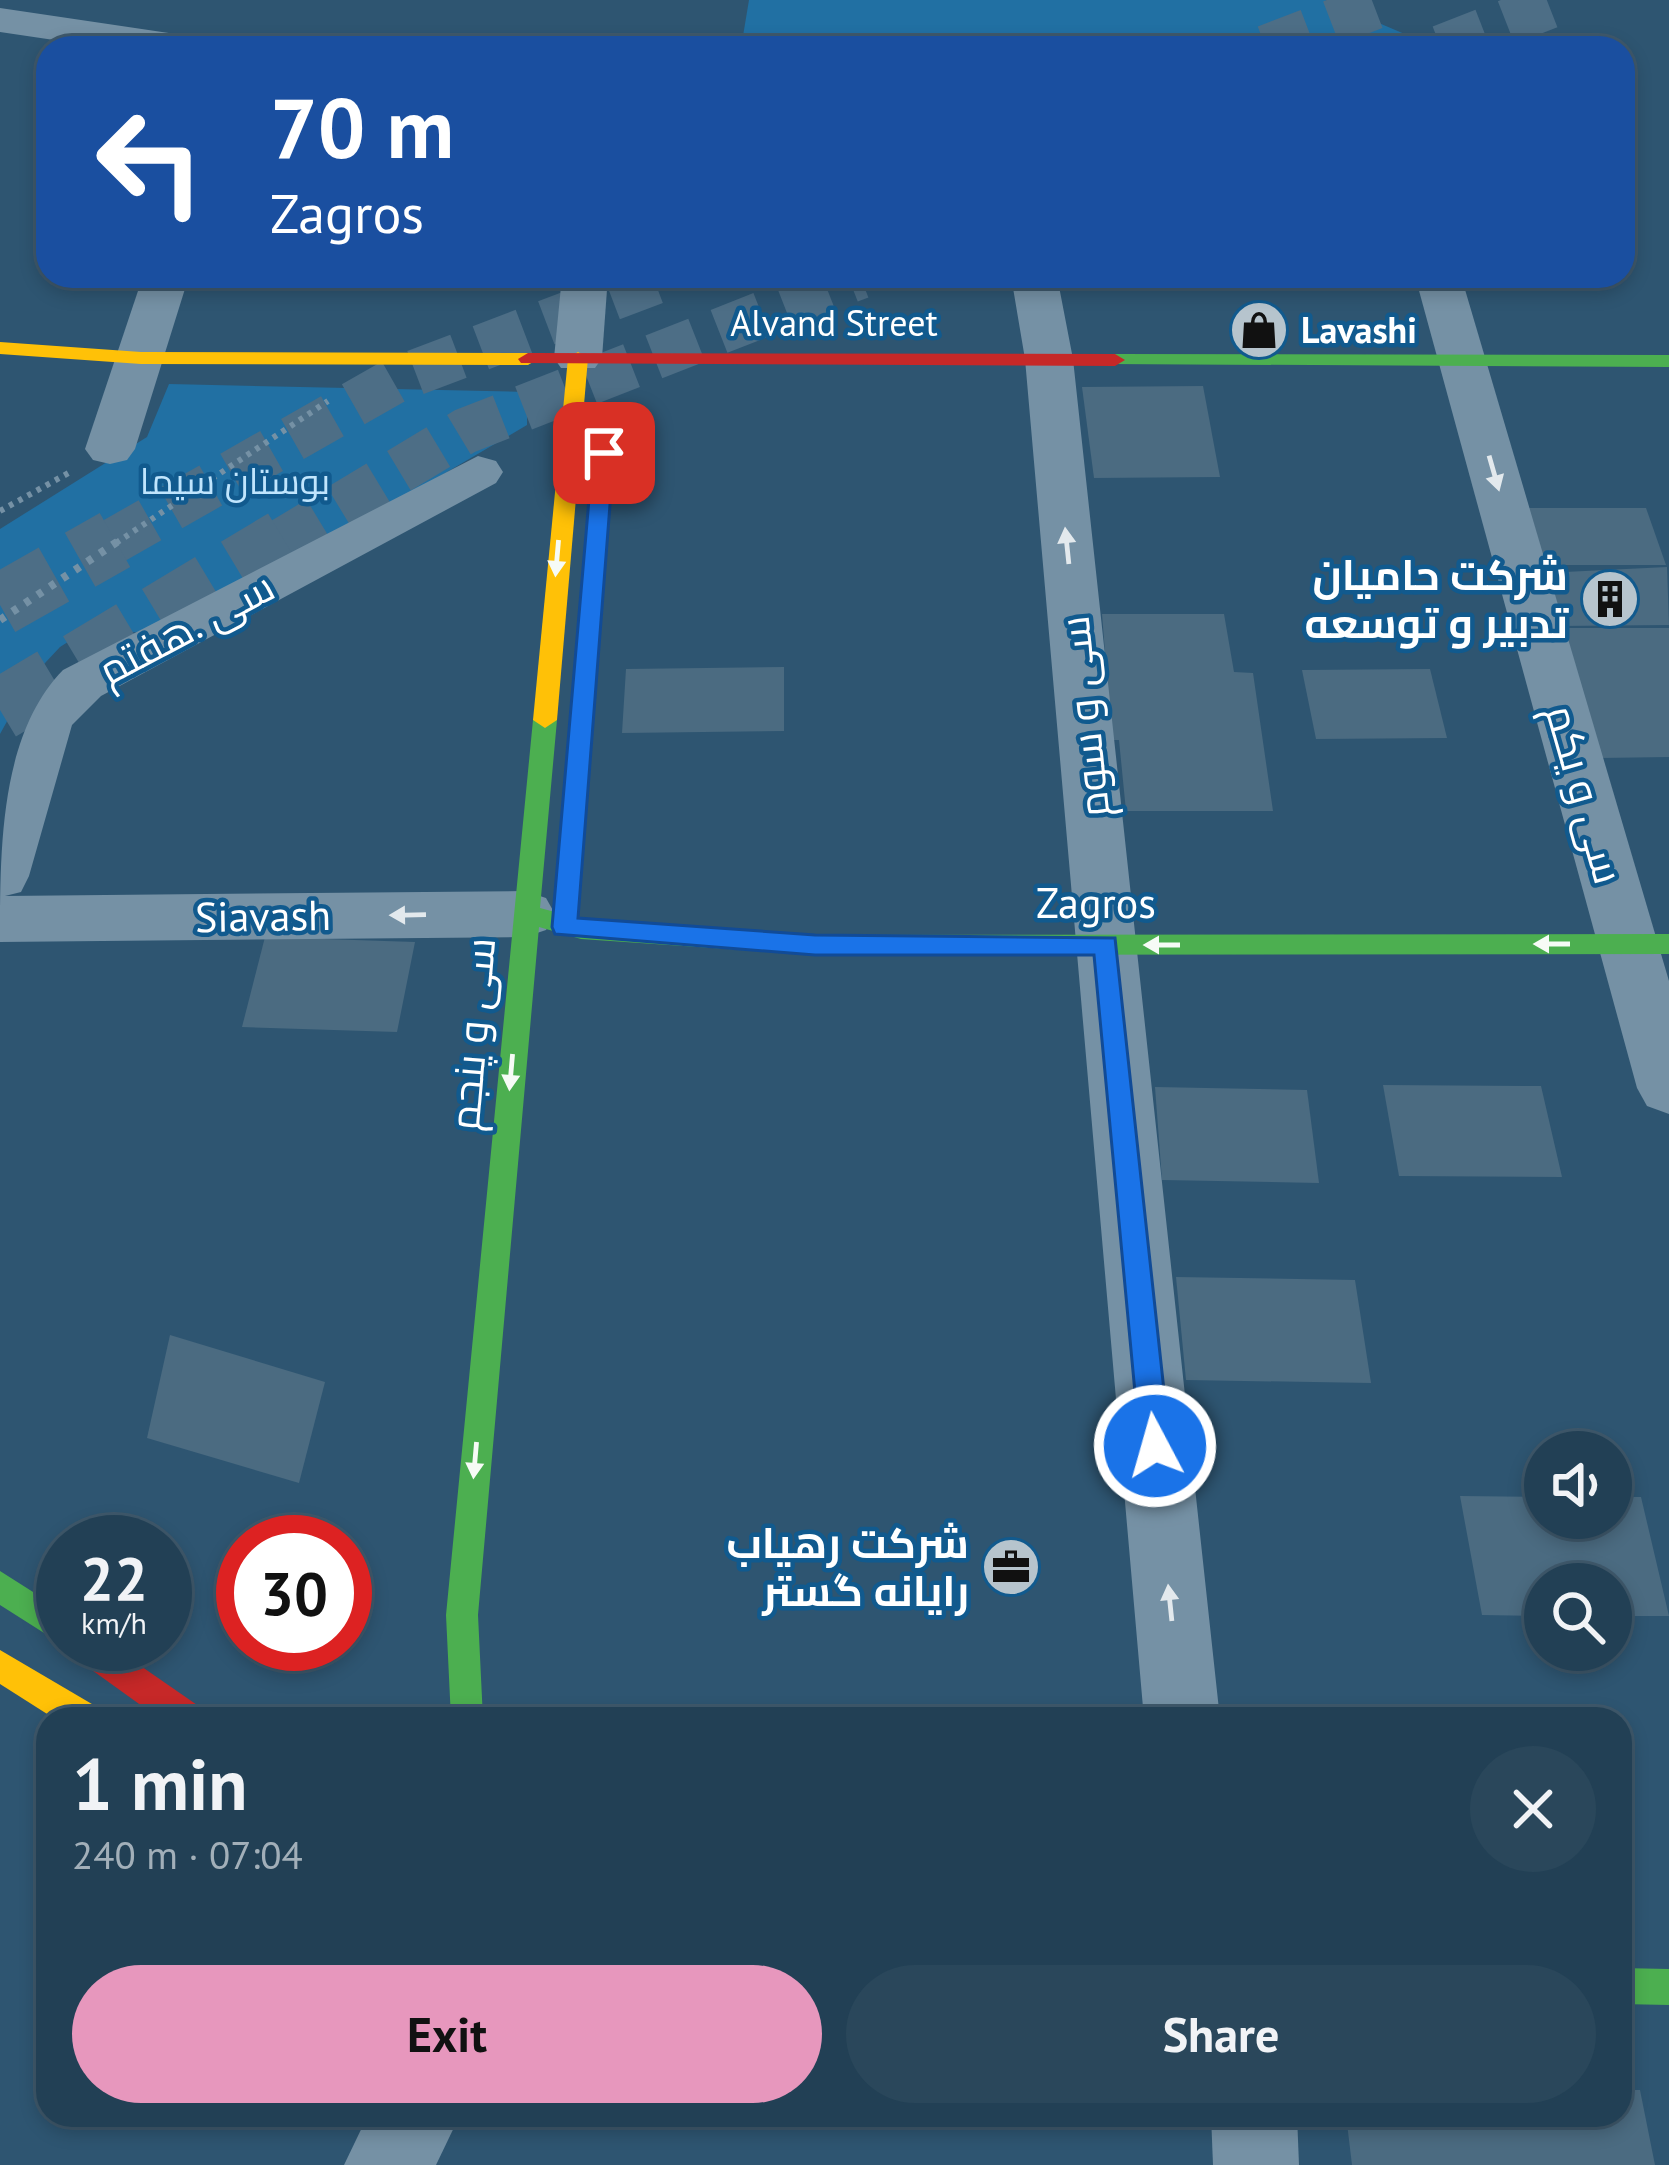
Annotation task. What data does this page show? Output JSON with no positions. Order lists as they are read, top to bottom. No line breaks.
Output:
{"streets":{"street":["Alvand Street","سی .هفتم","سی و سوم","سی و یکم","Zagros","Siavash","سی و پنجم"]},"crossings":[["Alvand Street","سی و سوم"],["Alvand Street","سی و یکم"],["Alvand Street","سی و پنجم"],["سی و سوم","Zagros"],["سی و یکم","Zagros"],["Zagros","Siavash"],["Zagros","سی و پنجم"],["Siavash","سی و پنجم"]],"one_way":["سی و سوم","سی و یکم","Zagros","Siavash","سی و پنجم"],"parks":["بوستان سیما"],"places":{"shop":["Lavashi"],"building":["شرکت حامیان تدبیر و توسعه"],"office":["شرکت رهیاب رایانه گستر"]},"page":{"turn":["70 m","Zagros"],"speed":"22 km/h","limit":"30","heading":["1 min","240 m · 07:04"],"buttons":["Exit","Share"]}}
